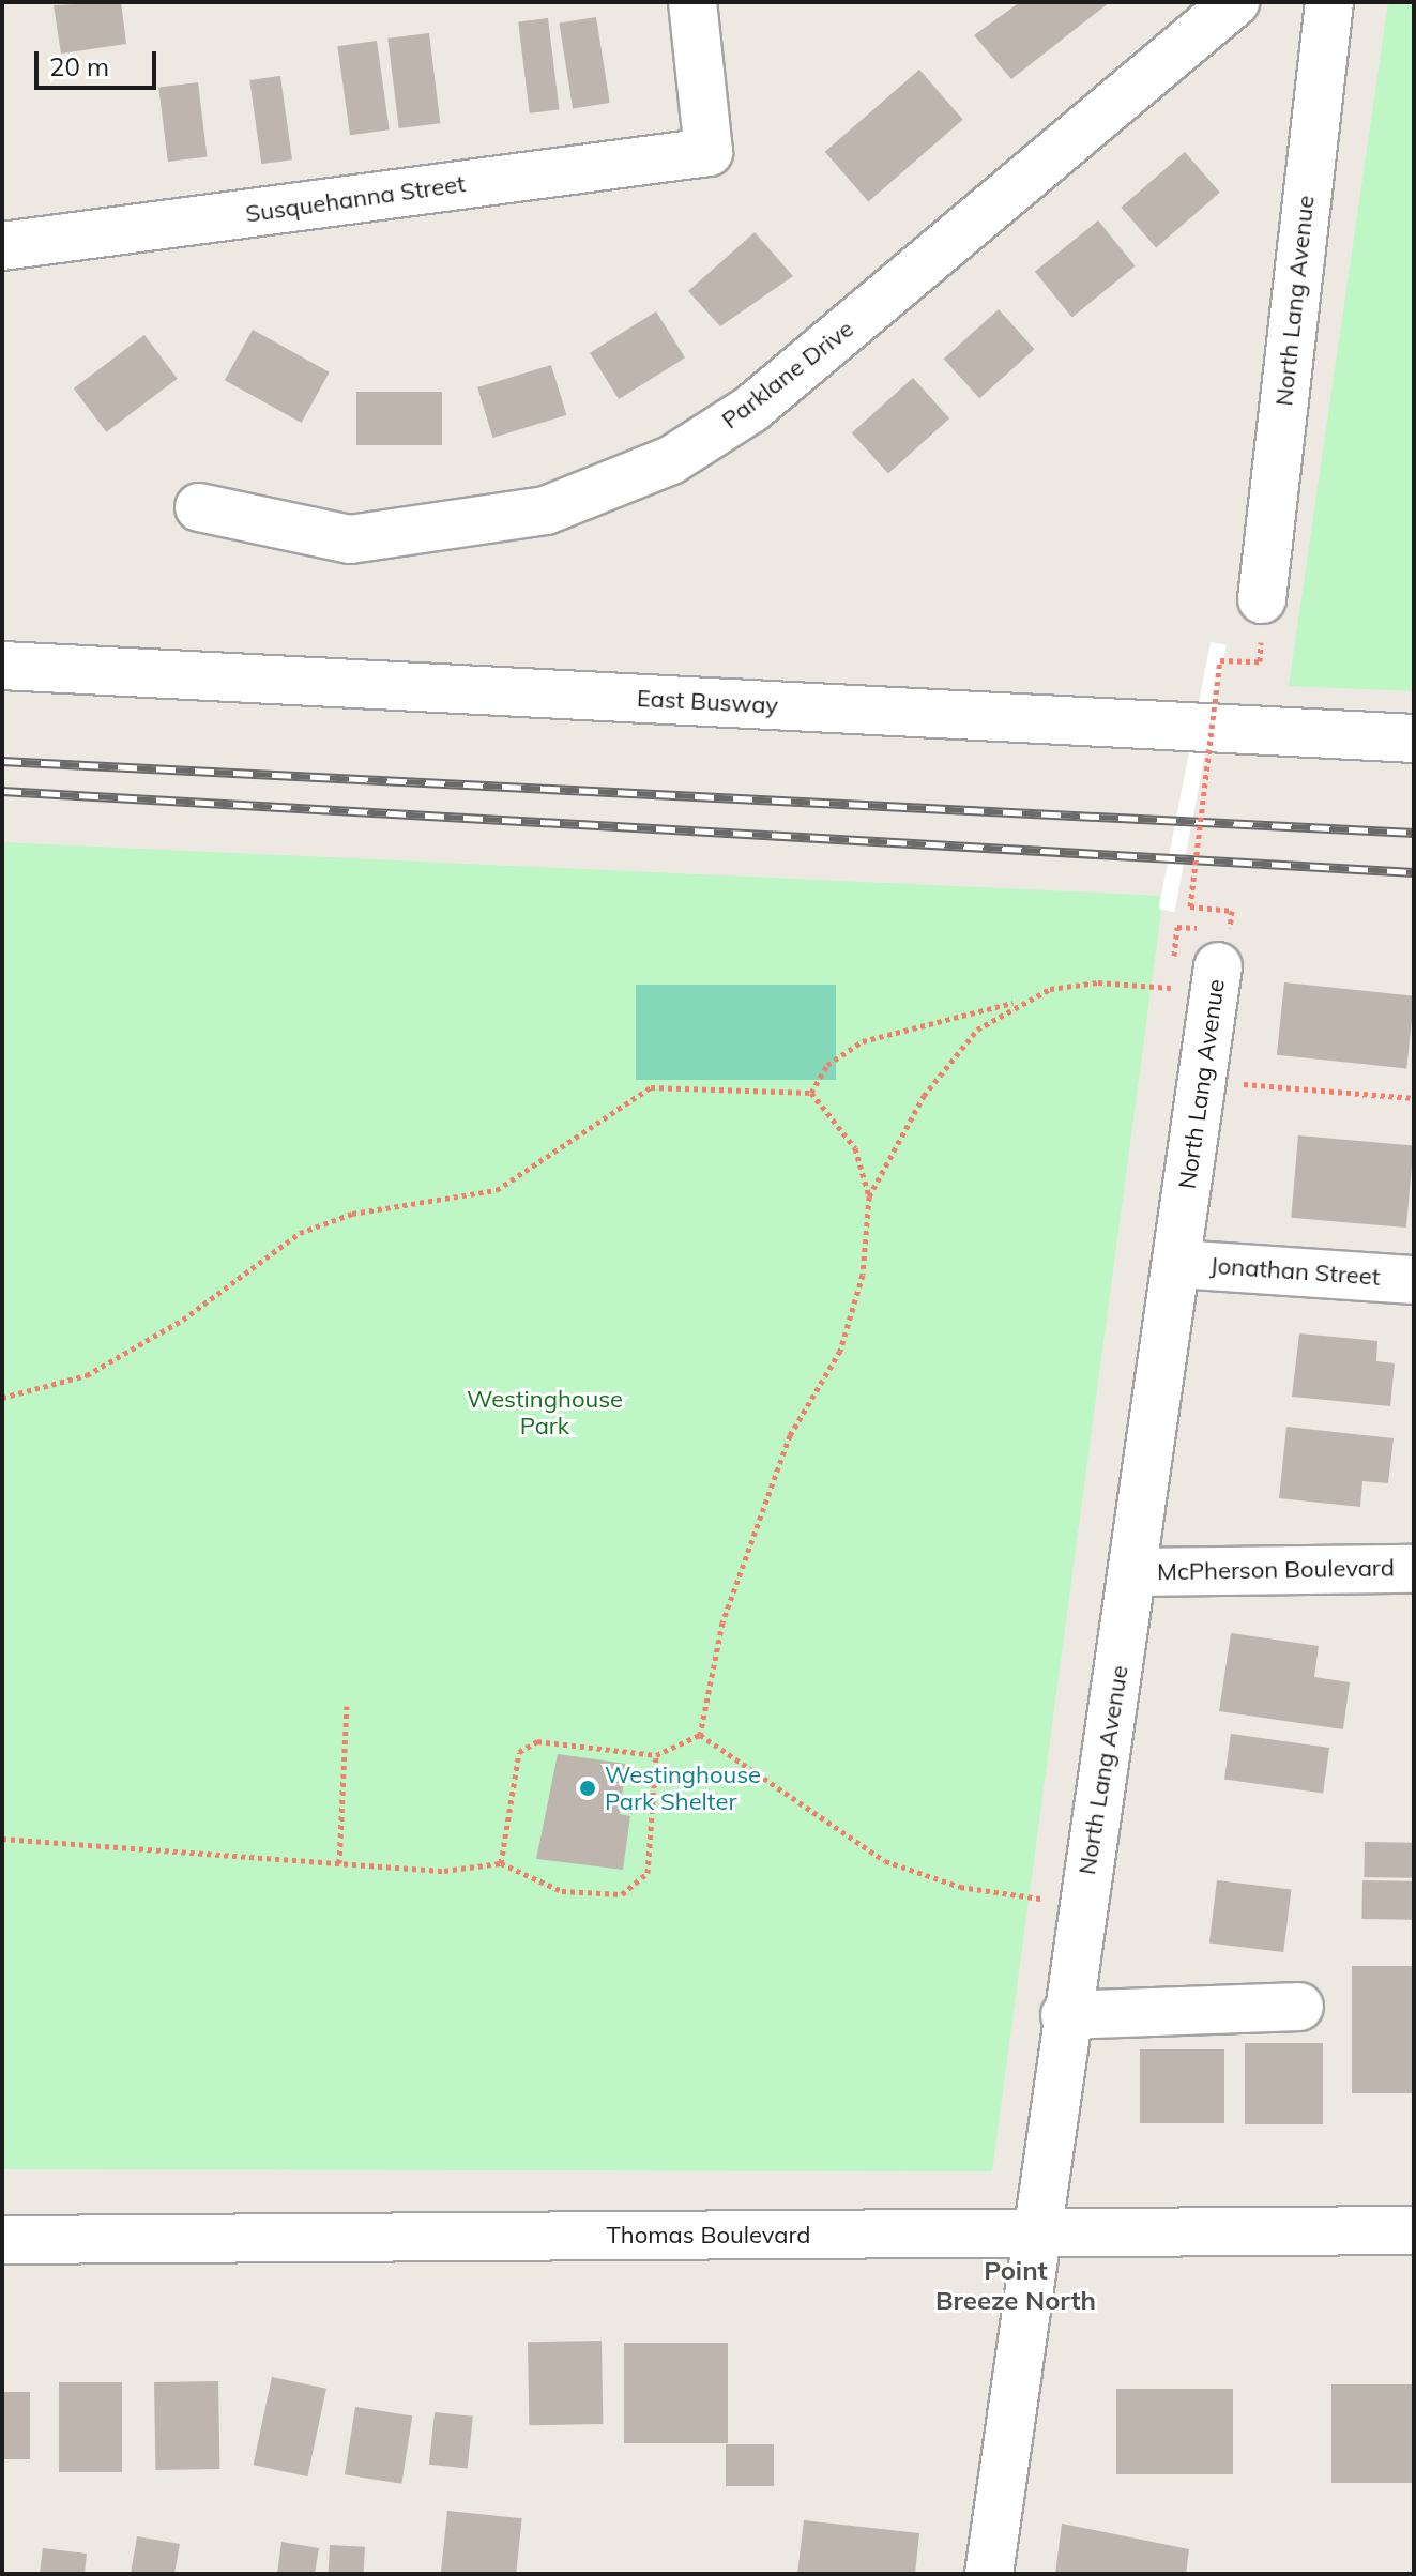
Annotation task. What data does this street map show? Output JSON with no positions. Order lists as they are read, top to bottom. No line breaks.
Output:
{"streets":{"street":["Susquehanna Street","North Lang Avenue","Parklane Drive","East Busway","Jonathan Street","McPherson Boulevard","Thomas Boulevard"]},"crossings":[["North Lang Avenue","Jonathan Street"],["North Lang Avenue","McPherson Boulevard"],["North Lang Avenue","Thomas Boulevard"]],"districts":["Point Breeze North"],"parks":["Westinghouse Park"],"places":["Westinghouse Park Shelter"],"scale_bar":"20 m"}
